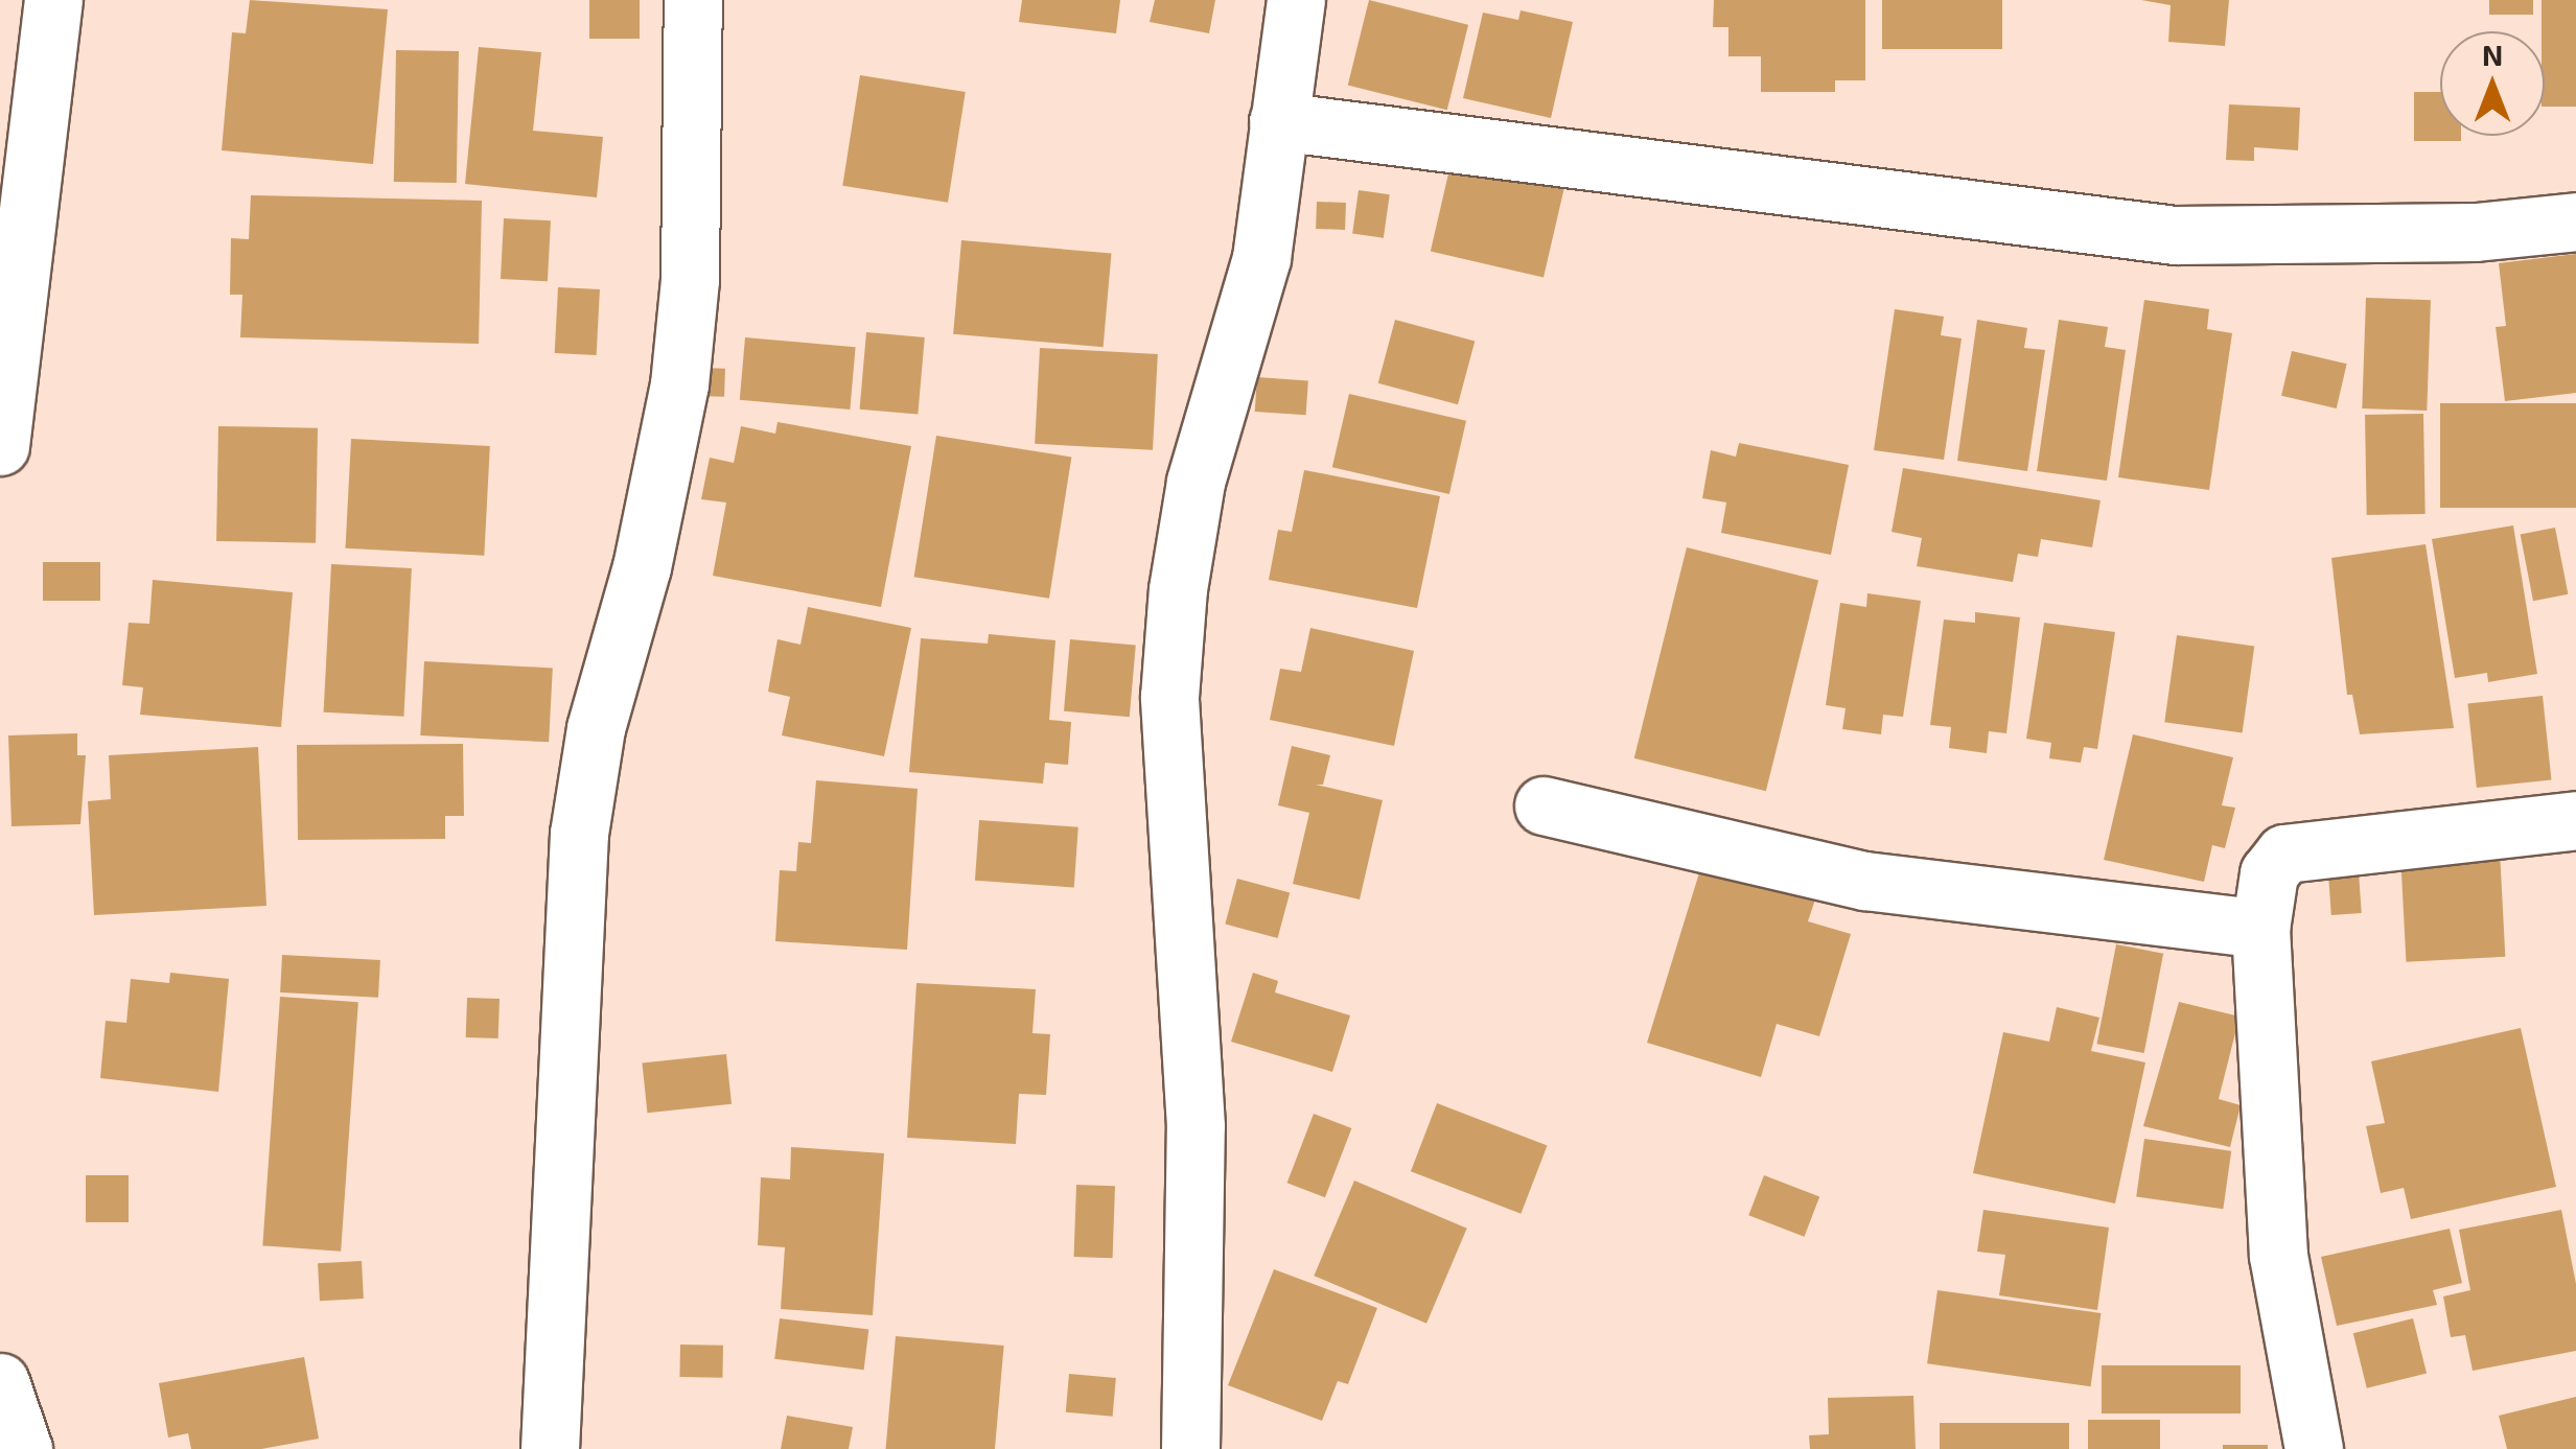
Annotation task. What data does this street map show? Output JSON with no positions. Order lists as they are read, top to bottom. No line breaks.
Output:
{"north":"top"}
